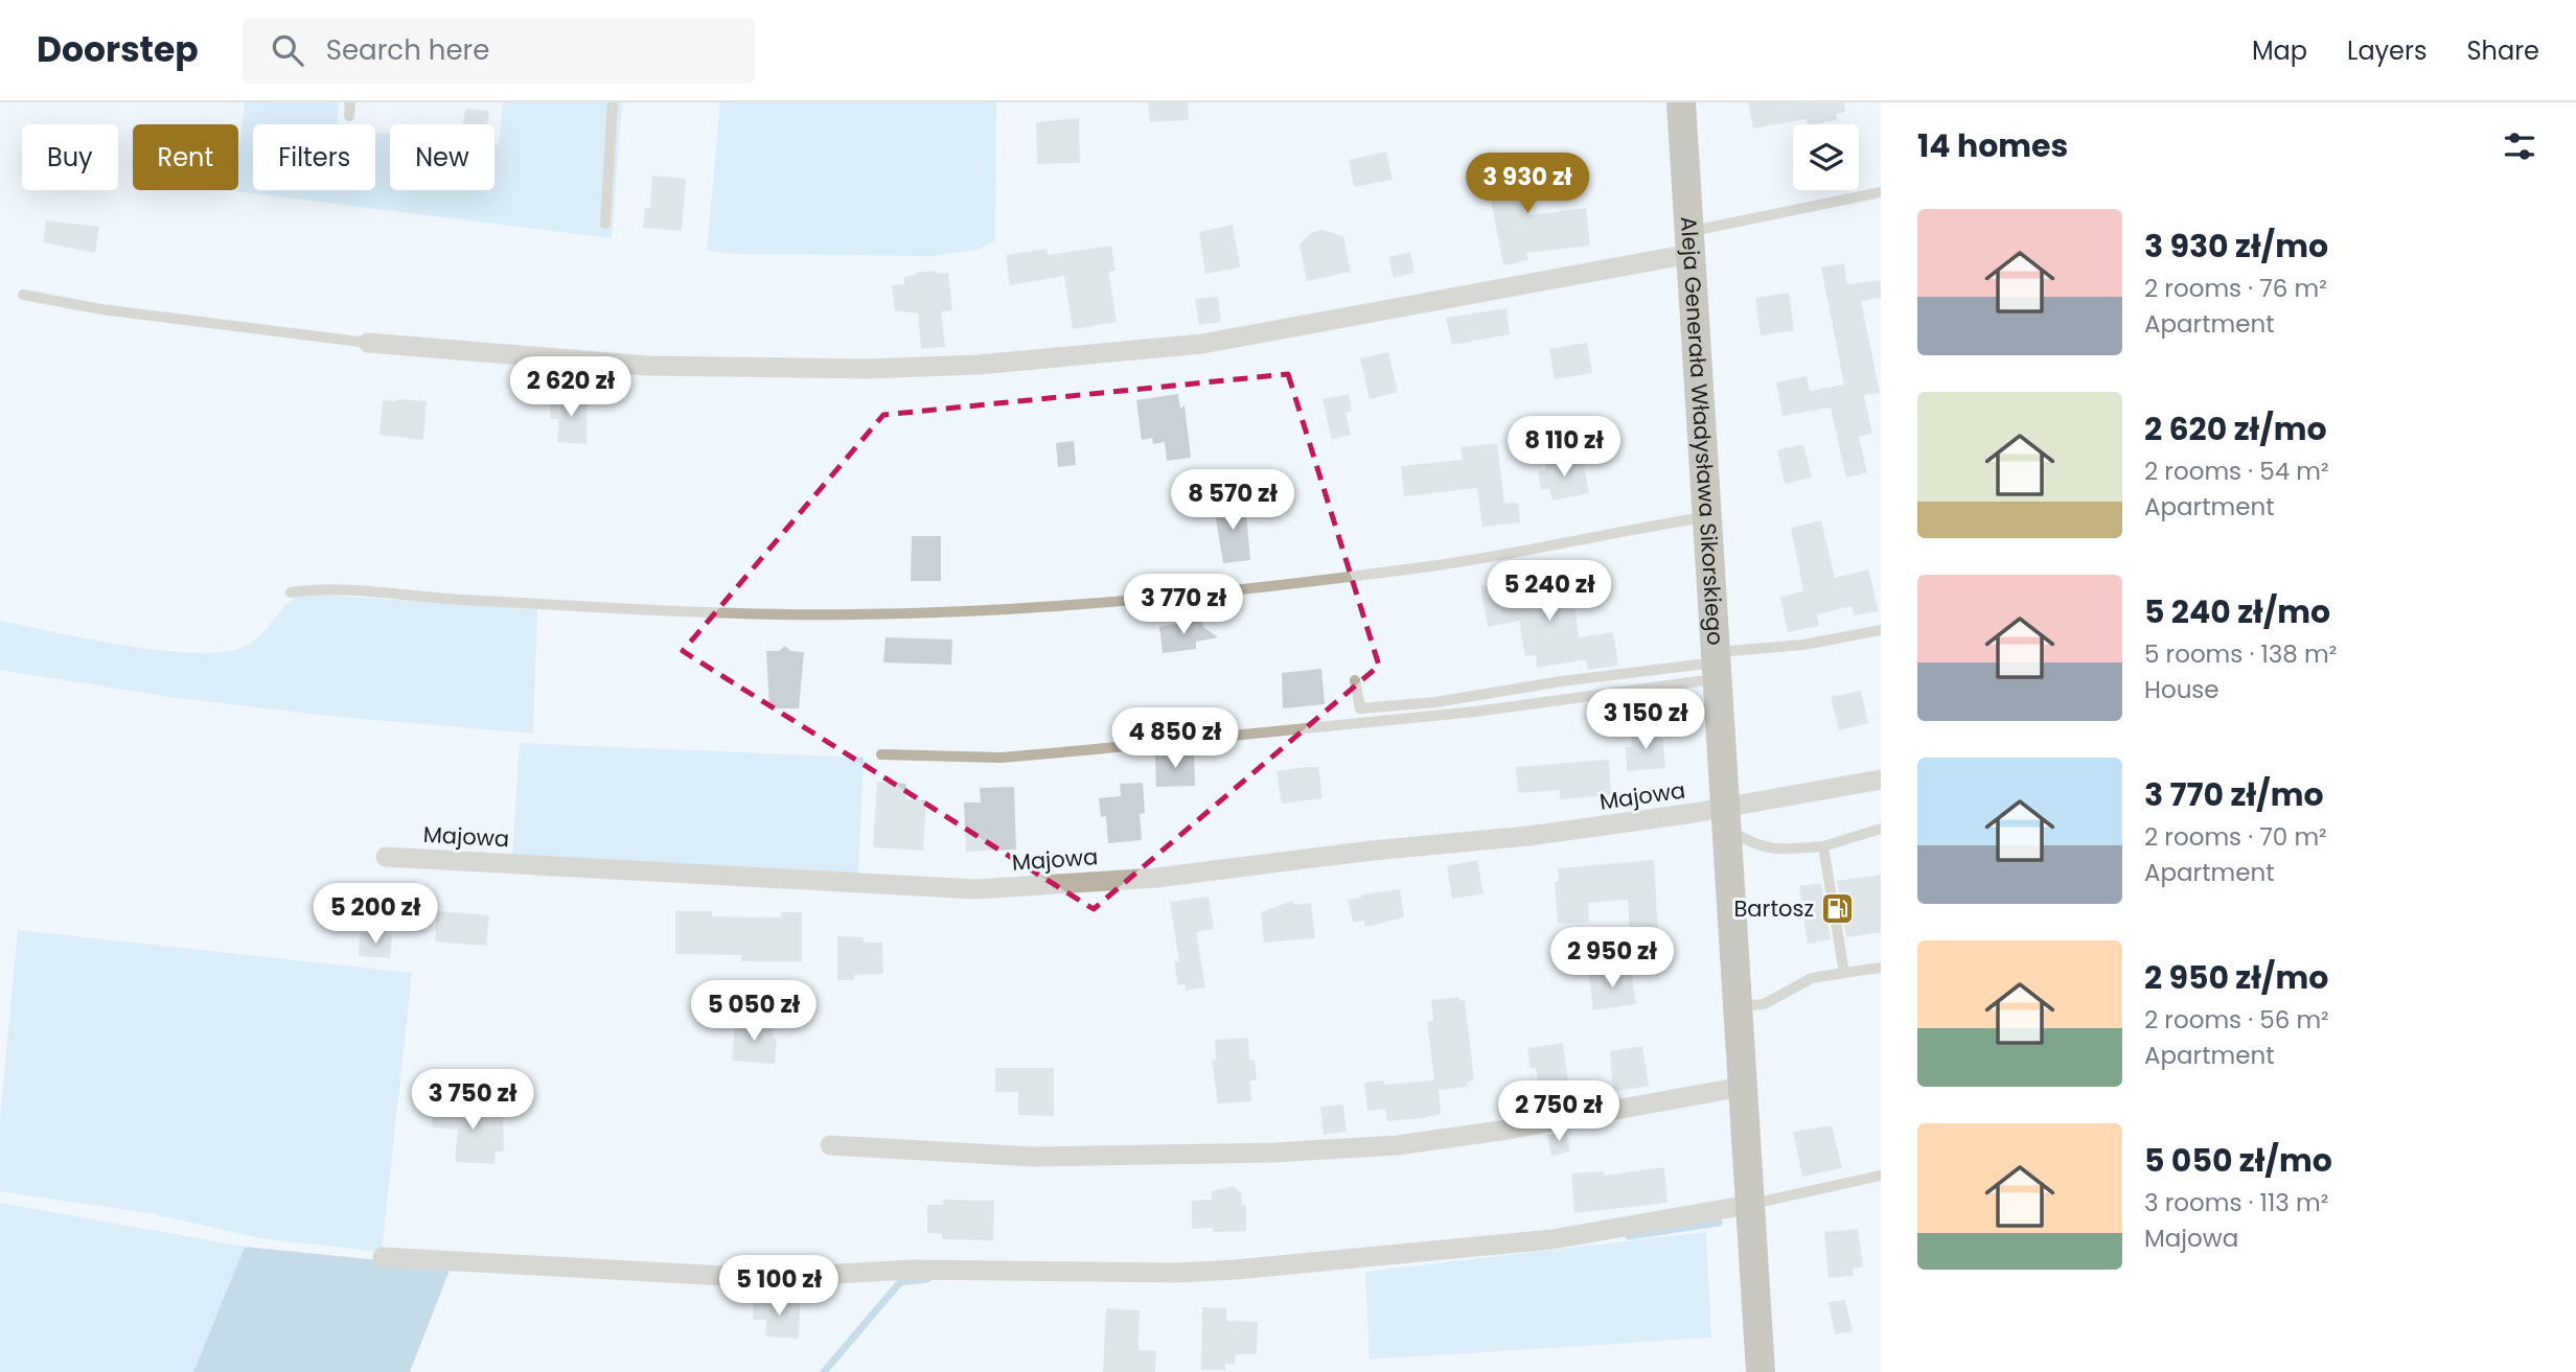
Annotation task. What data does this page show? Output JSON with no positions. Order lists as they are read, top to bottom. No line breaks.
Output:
{"streets":{"main road":["Aleja Generała Władysława Sikorskiego"],"street":["Majowa"]},"crossings":[["Aleja Generała Władysława Sikorskiego","Majowa"]],"places":{"fuel station":["Bartosz"]},"page":{"header":"Doorstep","search":"Search here","nav":["Map","Layers","Share"],"heading":"14 homes","chip":["Buy","Rent","Filters","New"],"price":["3 930 zł","2 620 zł","8 110 zł","8 570 zł","5 240 zł","3 770 zł","3 150 zł","4 850 zł","5 200 zł","2 950 zł","5 050 zł","3 750 zł","2 750 zł","5 100 zł"],"list":[{"name":"3 930 zł/mo","note":"2 rooms · 76 m² · Apartment"},{"name":"2 620 zł/mo","note":"2 rooms · 54 m² · Apartment"},{"name":"5 240 zł/mo","note":"5 rooms · 138 m² · House"},{"name":"3 770 zł/mo","note":"2 rooms · 70 m² · Apartment"},{"name":"2 950 zł/mo","note":"2 rooms · 56 m² · Apartment"},{"name":"5 050 zł/mo","note":"3 rooms · 113 m² · Majowa"}]}}
